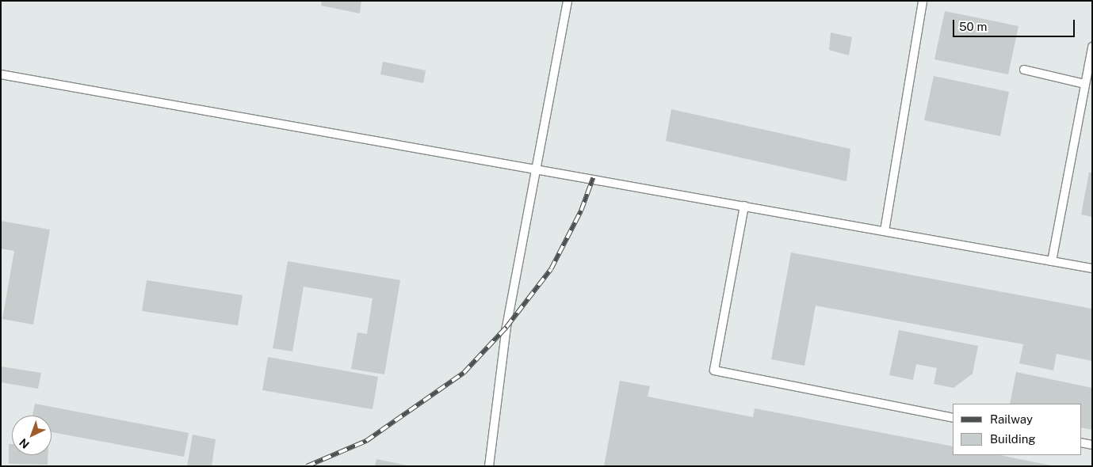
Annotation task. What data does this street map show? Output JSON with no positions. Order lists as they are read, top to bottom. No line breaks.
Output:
{"legend":["Railway","Building"],"scale_bar":"50 m","north":"bottom left"}
